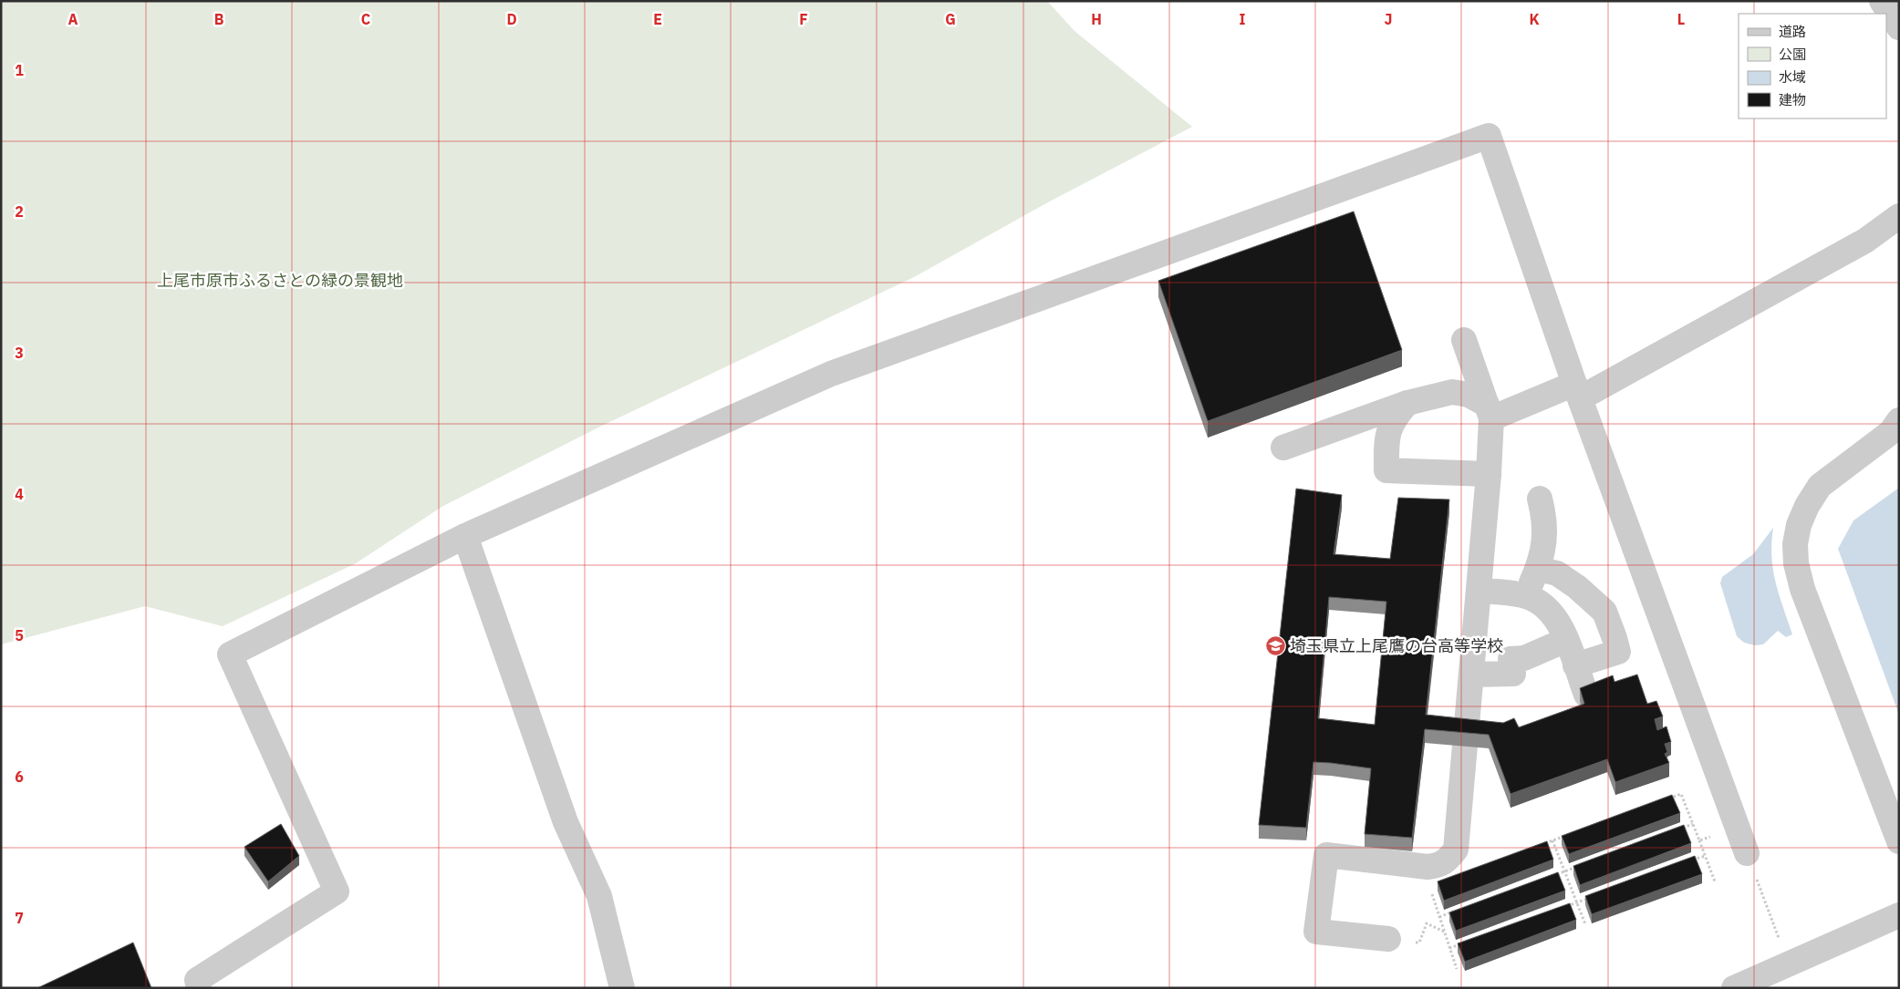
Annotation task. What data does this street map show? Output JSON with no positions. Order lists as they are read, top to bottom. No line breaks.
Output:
{"parks":["上尾市原市ふるさとの緑の景観地"],"places":{"school or university":["埼玉県立上尾鷹の台高等学校"]},"legend":["道路","公園","水域","建物"],"grid":{"columns":["A","B","C","D","E","F","G","H","I","J","K","L"],"rows":["1","2","3","4","5","6","7"]}}
